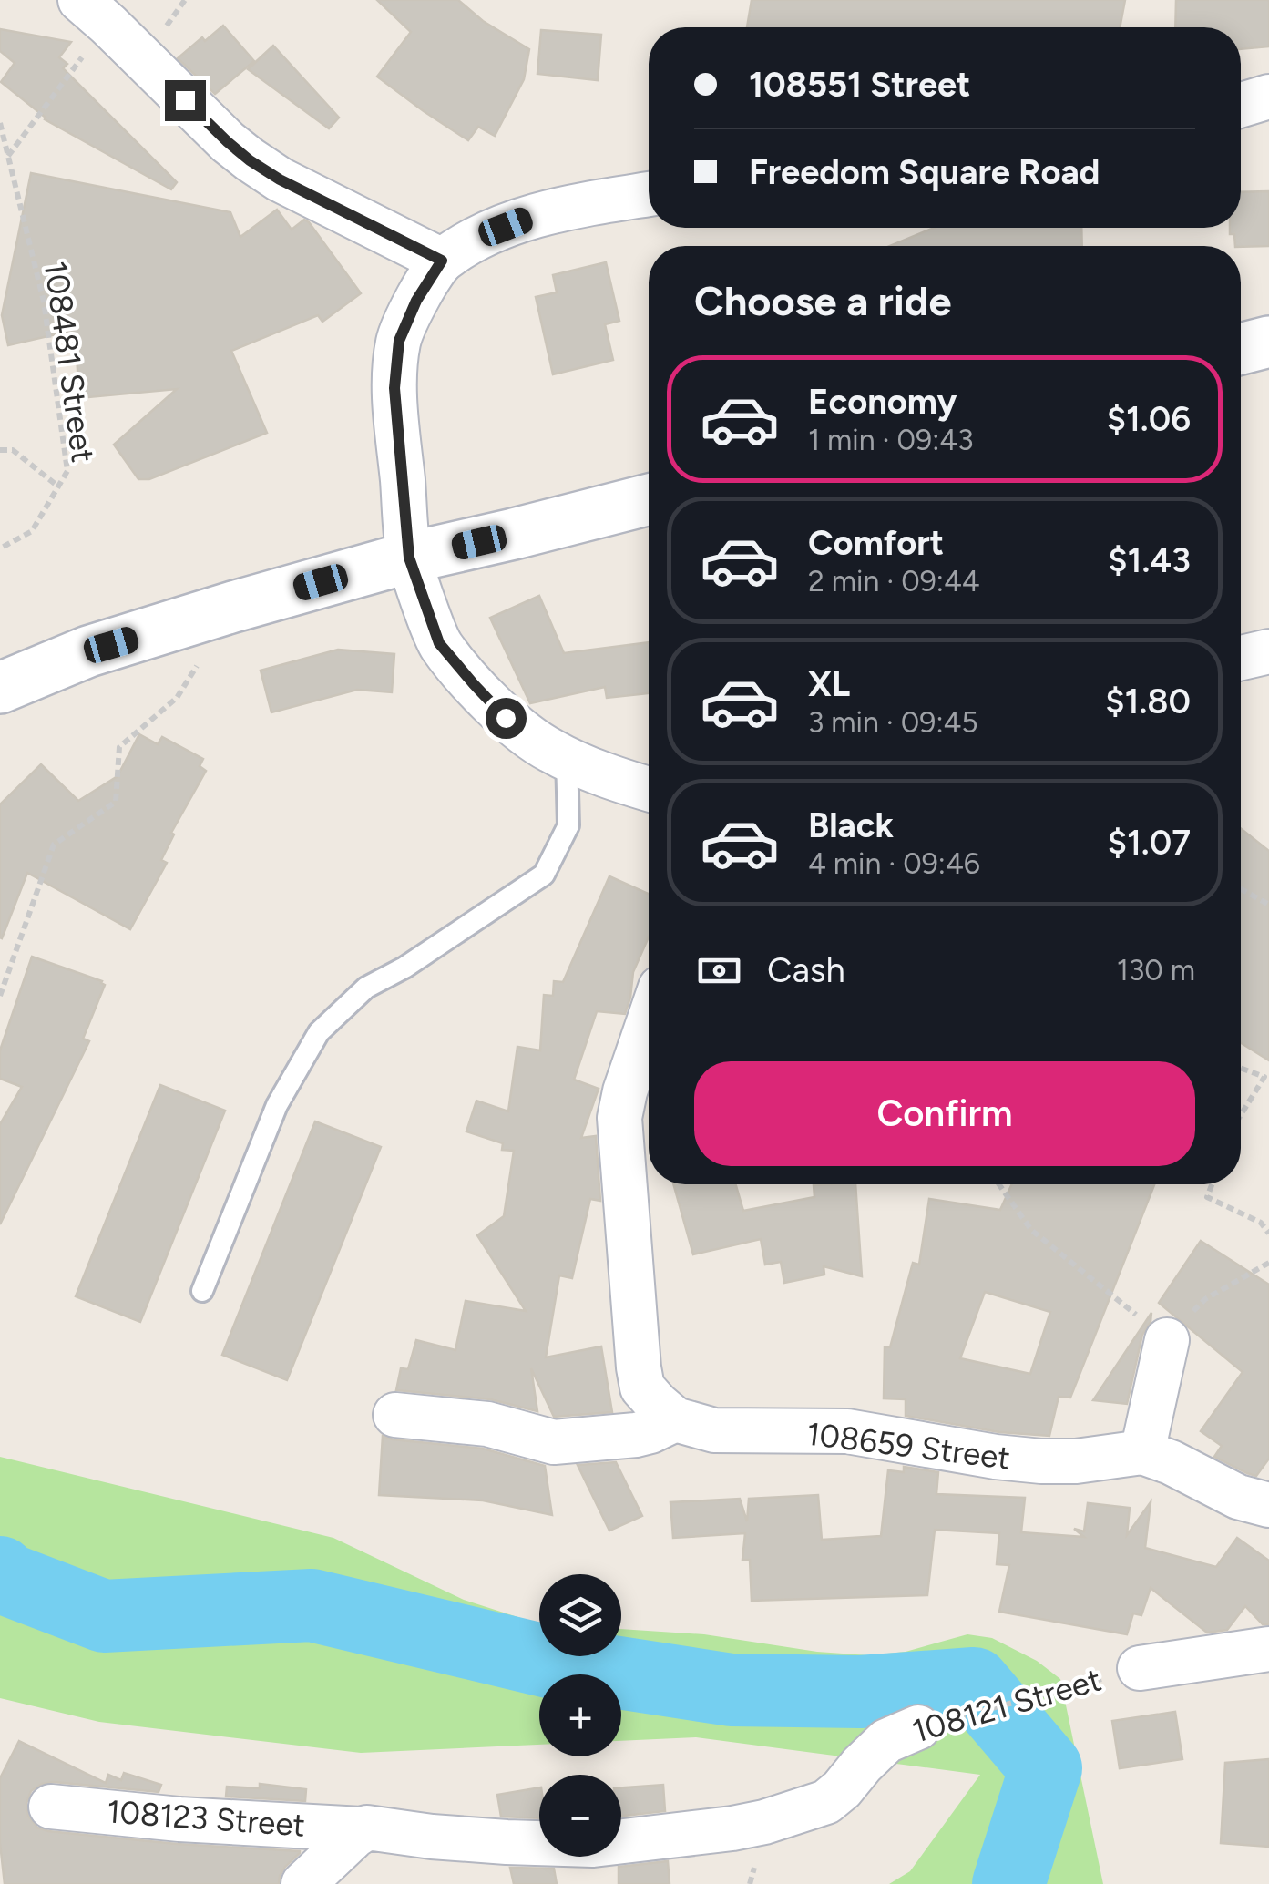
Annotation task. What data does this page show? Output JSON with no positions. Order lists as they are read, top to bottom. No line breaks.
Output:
{"streets":{"street":["108659 Street","108121 Street","108123 Street"],"path":["108481 Street"]},"crossings":[["108121 Street","108123 Street"]],"page":{"banner":["108551 Street","Freedom Square Road"],"heading":"Choose a ride","list":[{"name":"Economy","note":"1 min · 09:43","value":"$1.06"},{"name":"Comfort","note":"2 min · 09:44","value":"$1.43"},{"name":"XL","note":"3 min · 09:45","value":"$1.80"},{"name":"Black","note":"4 min · 09:46","value":"$1.07"}],"pay":["Cash","130 m"],"buttons":"Confirm","map_buttons":["+","−"]}}
